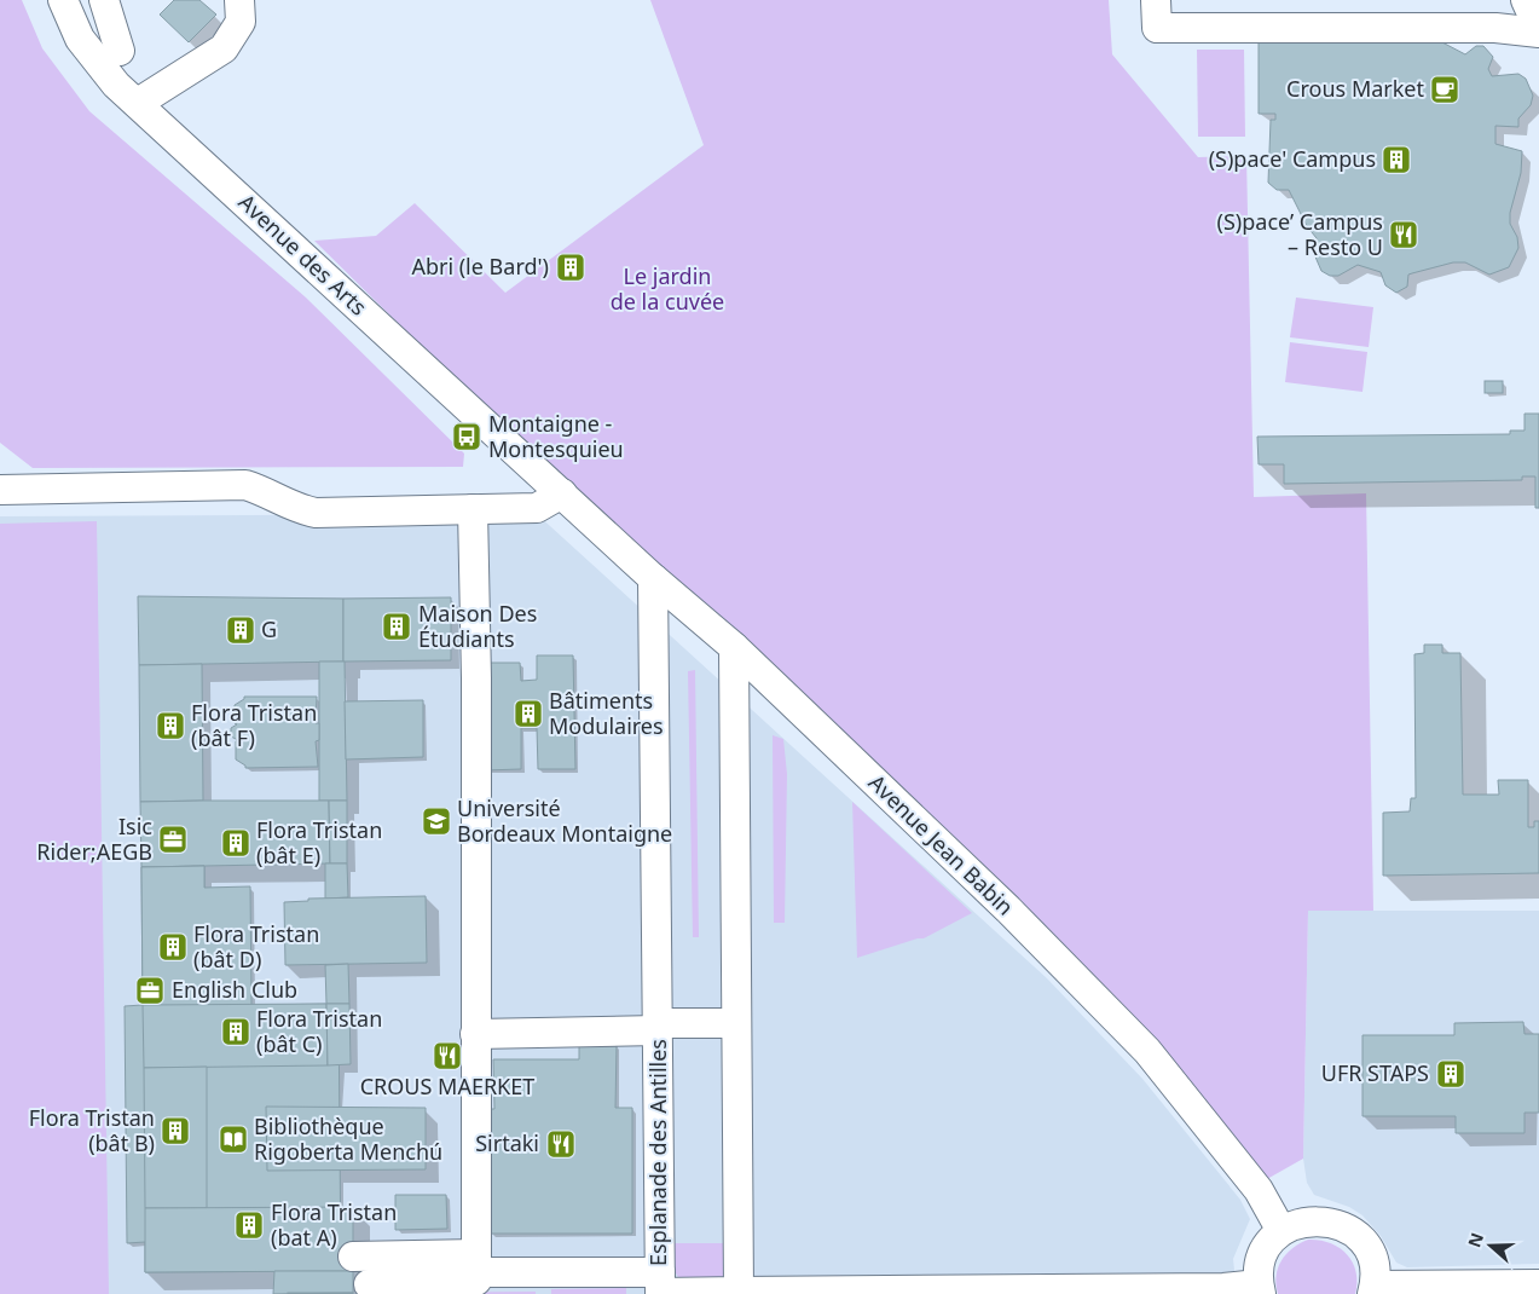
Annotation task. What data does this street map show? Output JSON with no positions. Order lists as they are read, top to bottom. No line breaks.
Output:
{"streets":{"street":["Avenue des Arts","Avenue Jean Babin","Esplanade des Antilles"]},"crossings":[["Avenue des Arts","Avenue Jean Babin"],["Avenue Jean Babin","Esplanade des Antilles"]],"parks":["Le jardin de la cuvée"],"places":{"cafe":["Crous Market"],"building":["(S)pace' Campus","Abri (le Bard')","Maison Des Étudiants","G","Bâtiments Modulaires","Flora Tristan (bât F)","Flora Tristan (bât E)","Flora Tristan (bât D)","Flora Tristan (bât C)","UFR STAPS","Flora Tristan (bât B)","Flora Tristan (bat A)"],"restaurant":["(S)pace’ Campus – Resto U","CROUS MAERKET","Sirtaki"],"bus stop":["Montaigne - Montesquieu"],"school or university":["Université Bordeaux Montaigne"],"office":["Isic Rider;AEGB","English Club"],"library":["Bibliothèque Rigoberta Menchú"]},"north":"left"}
